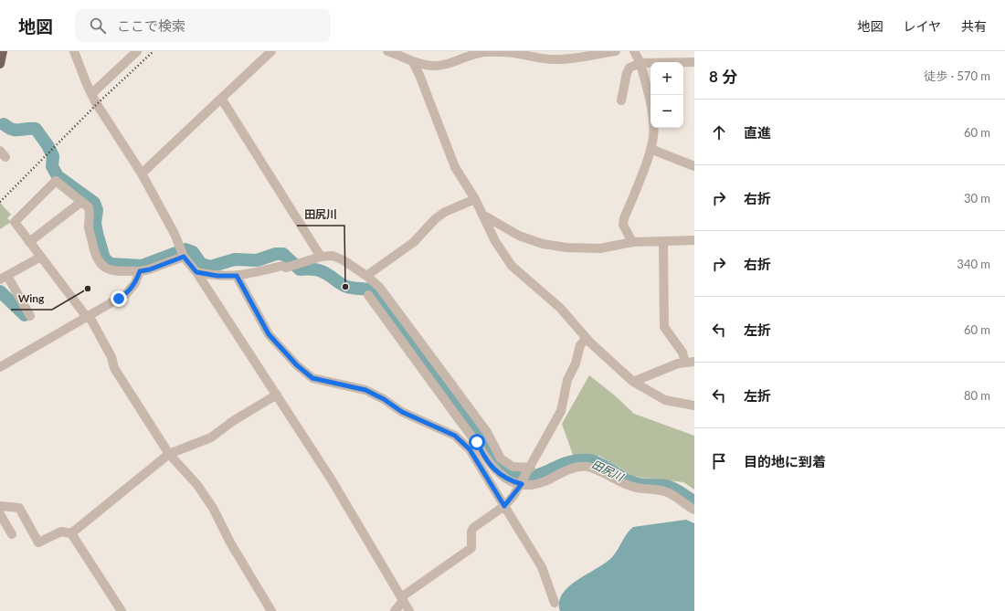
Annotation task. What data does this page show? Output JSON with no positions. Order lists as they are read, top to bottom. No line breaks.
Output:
{"water":["田尻川"],"places":["田尻川","Wing"],"page":{"header":"地図","search":"ここで検索","nav":["地図","レイヤ","共有"],"heading":["8 分","徒歩 · 570 m"],"map_buttons":["+","−"],"list":[["直進","60 m"],["右折","30 m"],["右折","340 m"],["左折","60 m"],["左折","80 m"],"目的地に到着"]}}
